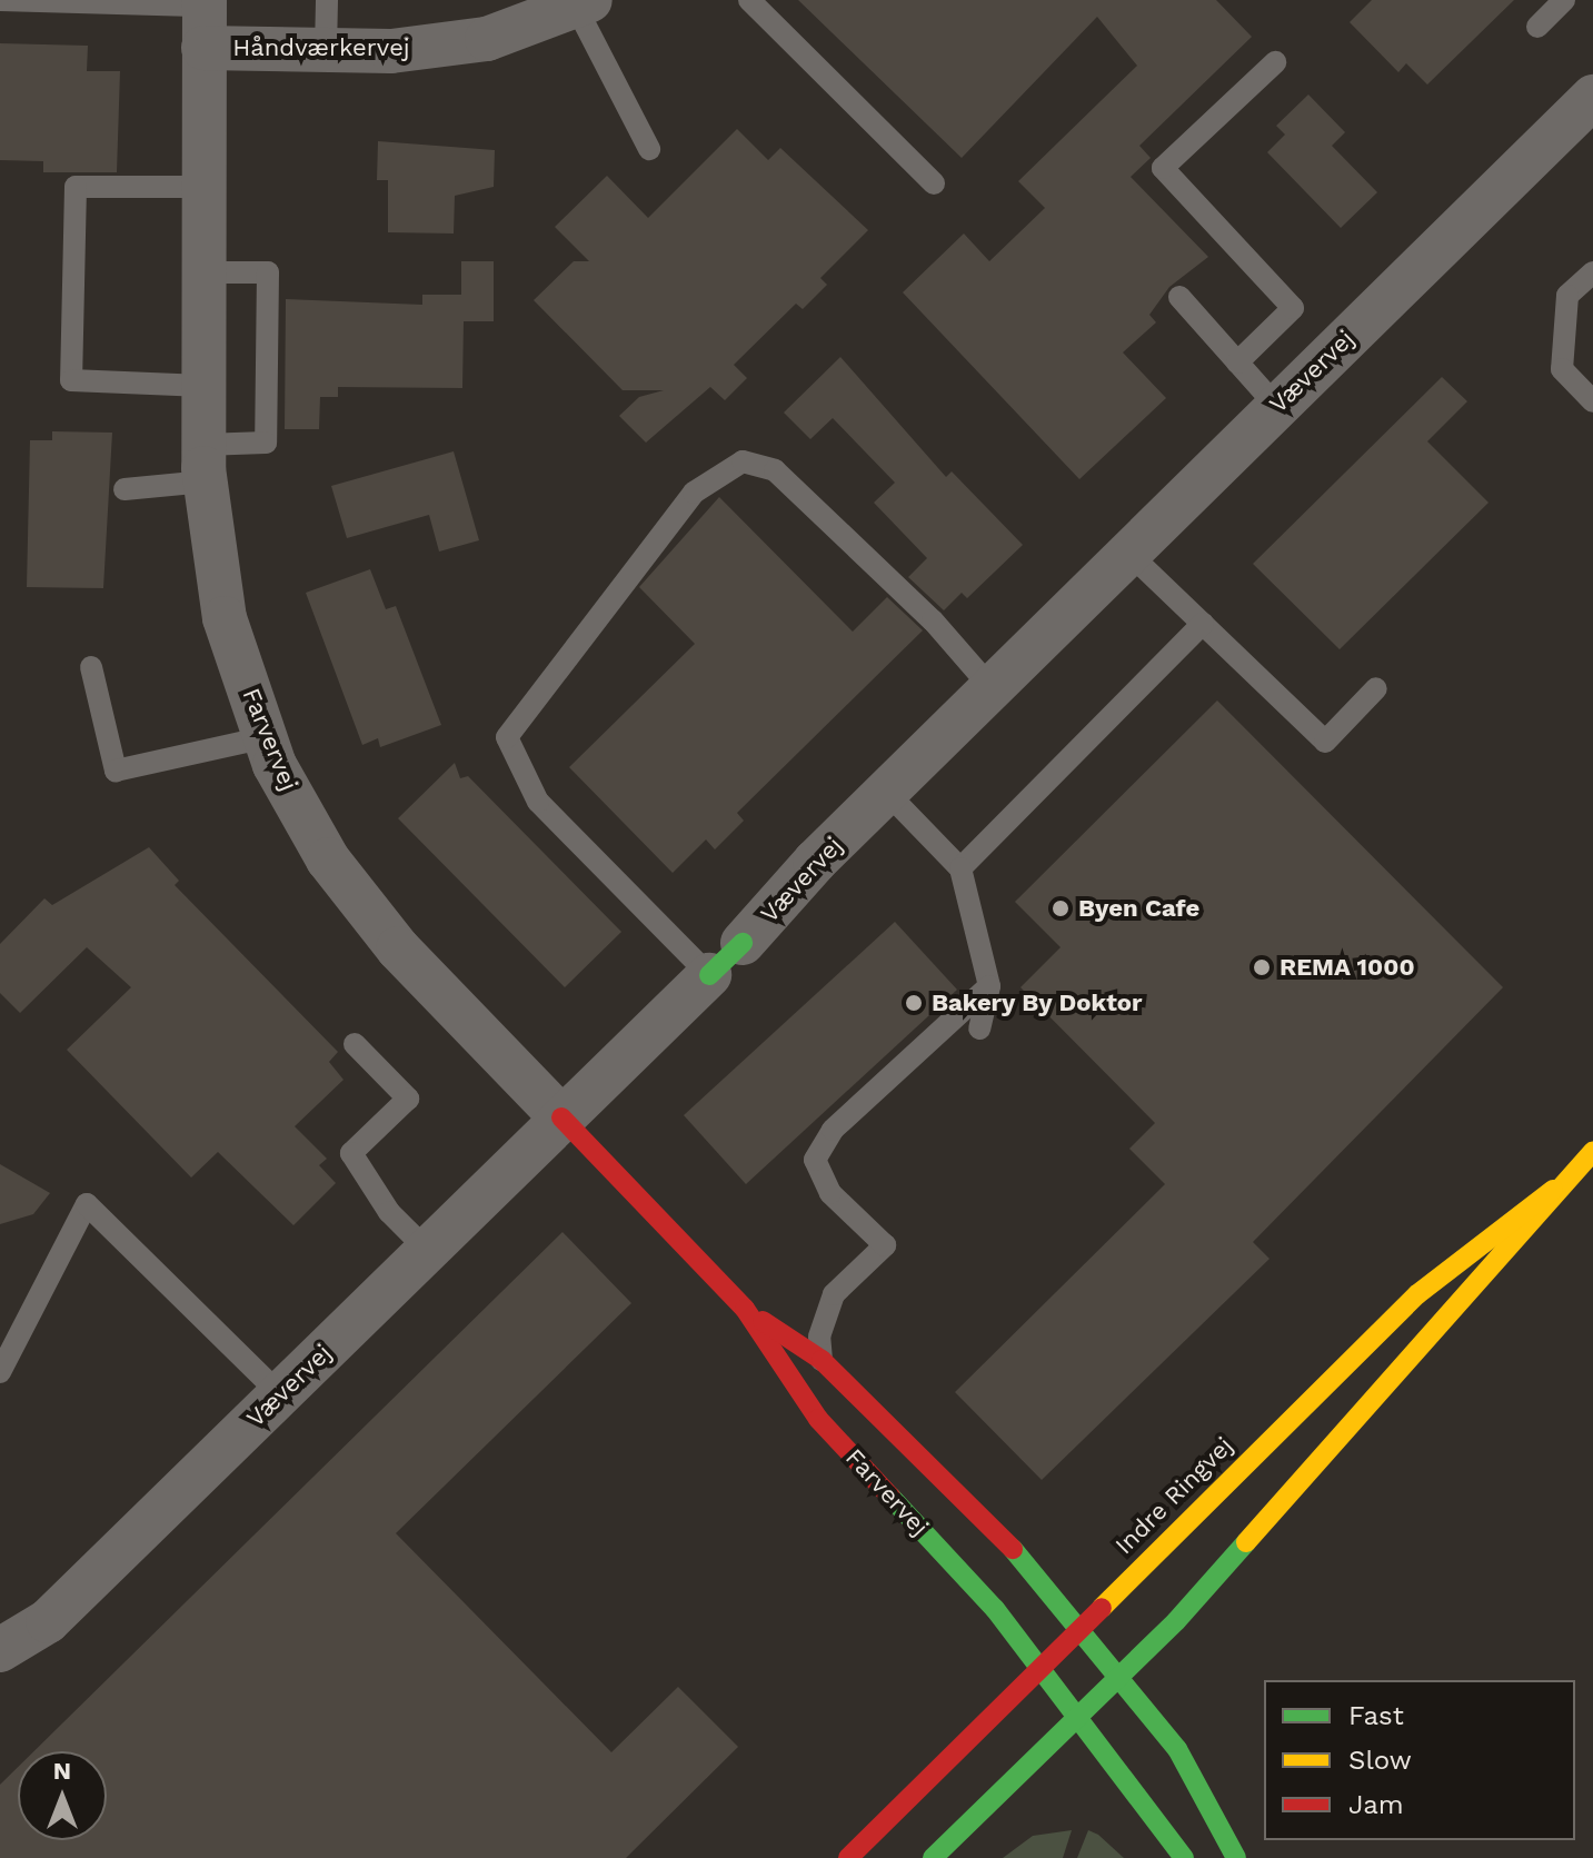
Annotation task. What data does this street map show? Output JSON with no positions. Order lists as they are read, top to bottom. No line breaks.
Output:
{"streets":{"main road":["Vævervej","Farvervej","Indre Ringvej"],"street":["Håndværkervej"]},"crossings":[["Håndværkervej","Farvervej"],["Vævervej","Farvervej"],["Farvervej","Indre Ringvej"]],"places":["Byen Cafe","REMA 1000","Bakery By Doktor"],"legend":["Fast","Slow","Jam"],"north":"top"}
